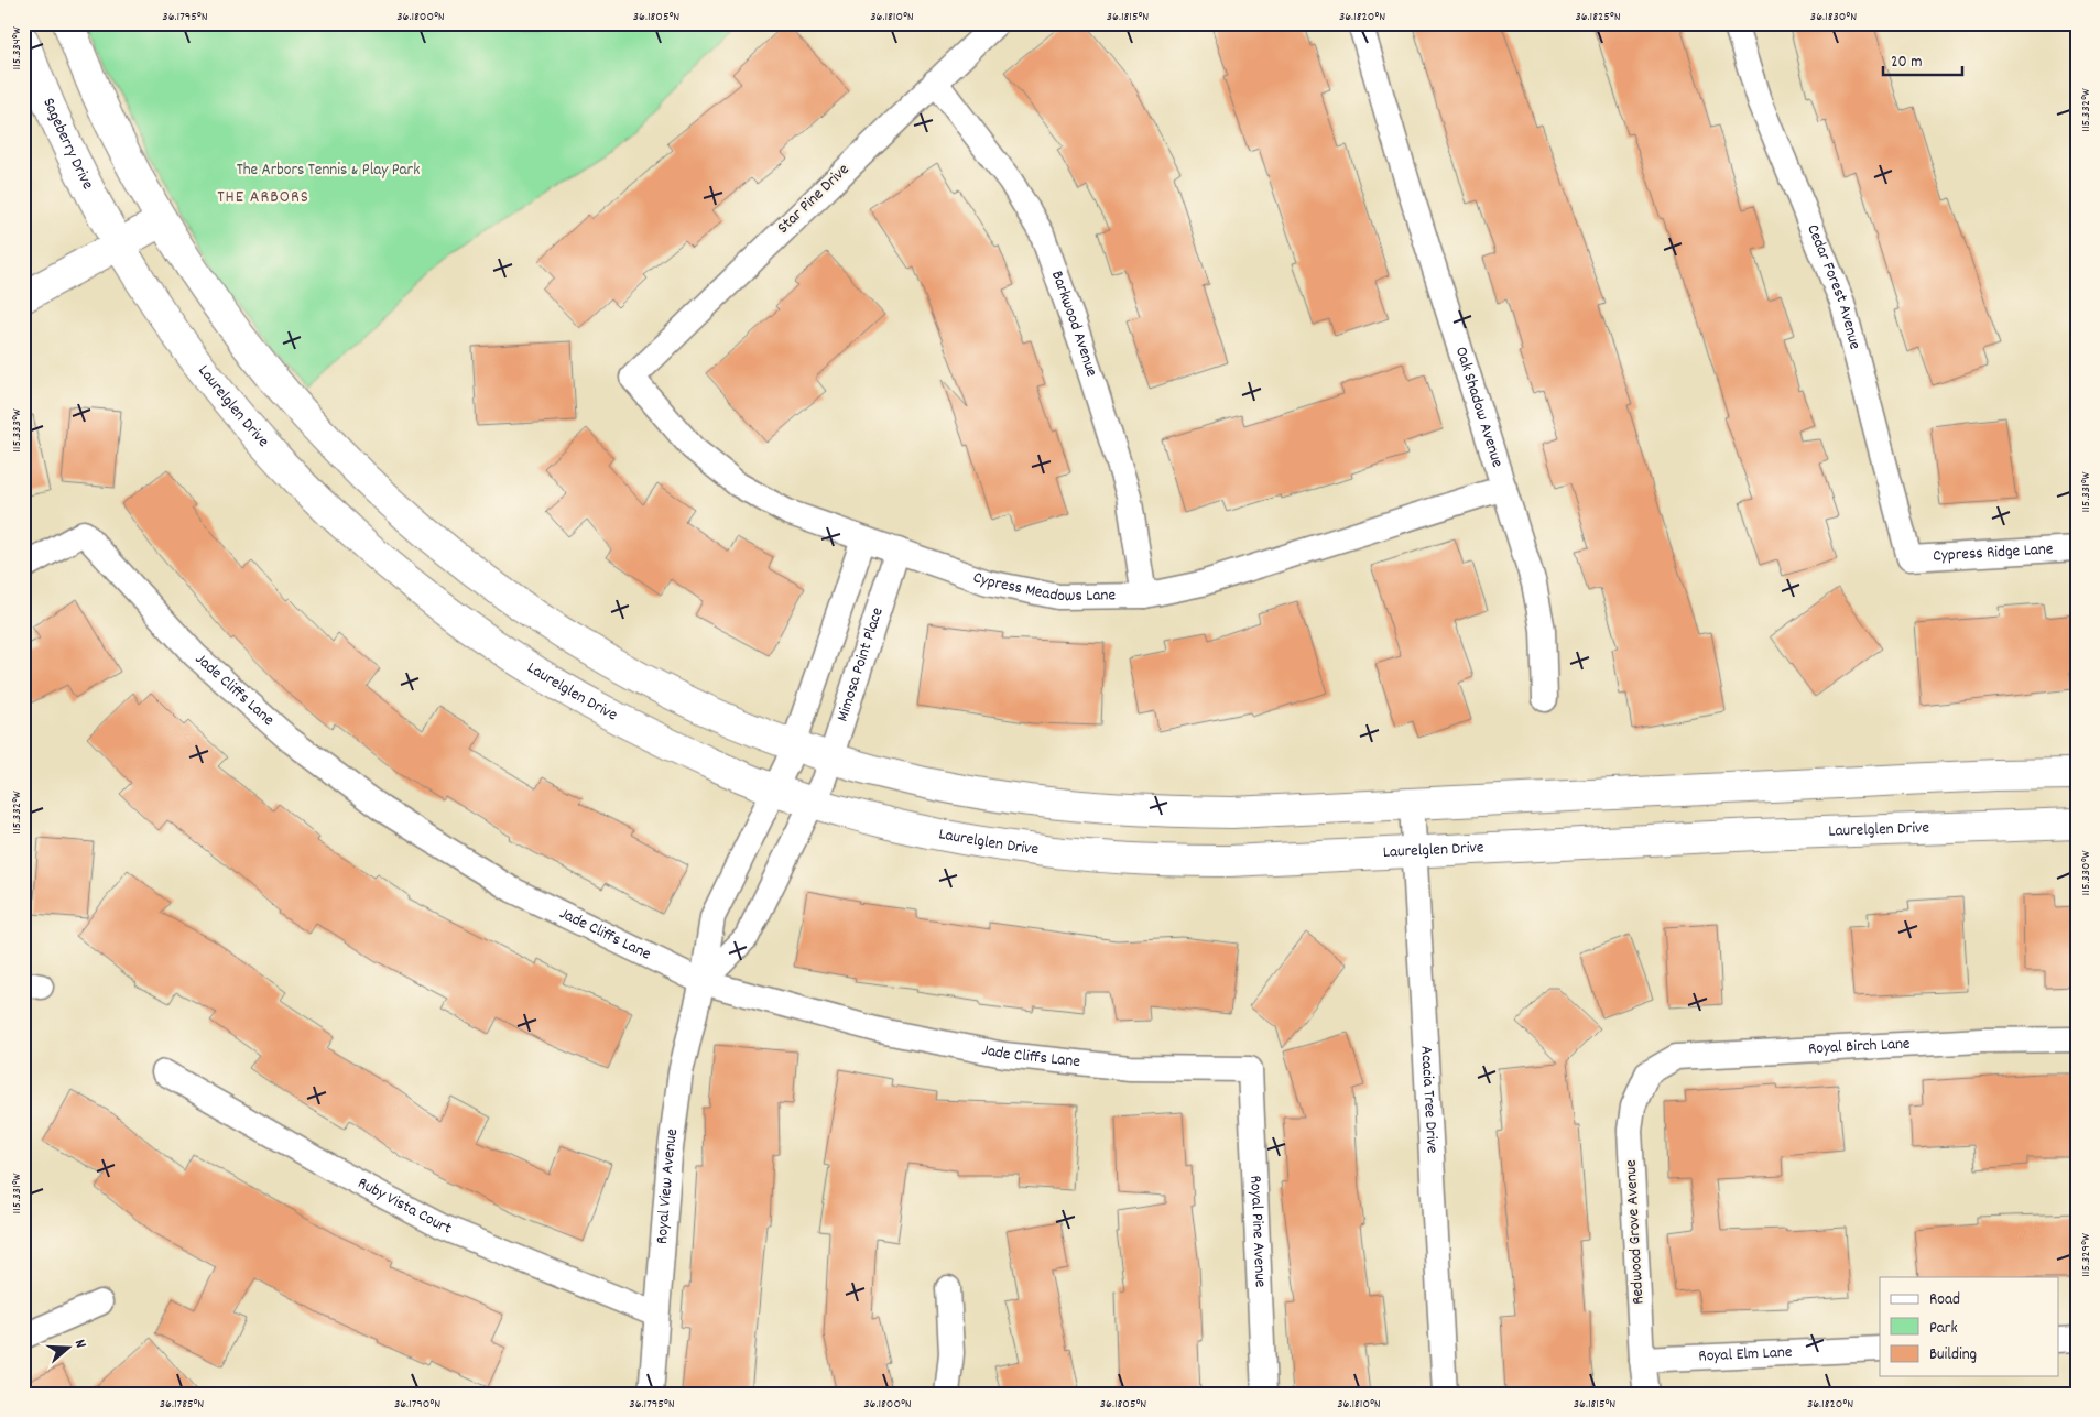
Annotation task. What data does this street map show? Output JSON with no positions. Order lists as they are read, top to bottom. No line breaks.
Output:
{"streets":{"street":["Sageberry Drive","Star Pine Drive","Cedar Forest Avenue","Barkwood Avenue","Laurelglen Drive","Oak Shadow Avenue","Cypress Ridge Lane","Cypress Meadows Lane","Mimosa Point Place","Jade Cliffs Lane","Royal Birch Lane","Acacia Tree Drive","Royal View Avenue","Ruby Vista Court","Royal Pine Avenue","Redwood Grove Avenue","Royal Elm Lane"]},"crossings":[["Sageberry Drive","Laurelglen Drive"],["Star Pine Drive","Barkwood Avenue"],["Star Pine Drive","Cypress Meadows Lane"],["Cedar Forest Avenue","Cypress Ridge Lane"],["Barkwood Avenue","Cypress Meadows Lane"],["Laurelglen Drive","Mimosa Point Place"],["Laurelglen Drive","Acacia Tree Drive"],["Laurelglen Drive","Royal View Avenue"],["Oak Shadow Avenue","Cypress Meadows Lane"],["Cypress Meadows Lane","Mimosa Point Place"],["Jade Cliffs Lane","Royal View Avenue"],["Jade Cliffs Lane","Royal Pine Avenue"],["Royal Birch Lane","Redwood Grove Avenue"],["Royal View Avenue","Ruby Vista Court"],["Redwood Grove Avenue","Royal Elm Lane"]],"districts":["THE ARBORS"],"parks":["The Arbors Tennis & Play Park"],"legend":["Road","Park","Building"],"scale_bar":"20 m","north":"right","coordinates":["36.1795°N","36.1800°N","36.1805°N","36.1810°N","36.1815°N","36.1820°N","36.1825°N","36.1830°N","115.334°W","115.332°W","115.333°W","115.331°W","115.330°W","115.329°W","36.1785°N","36.1790°N"]}
